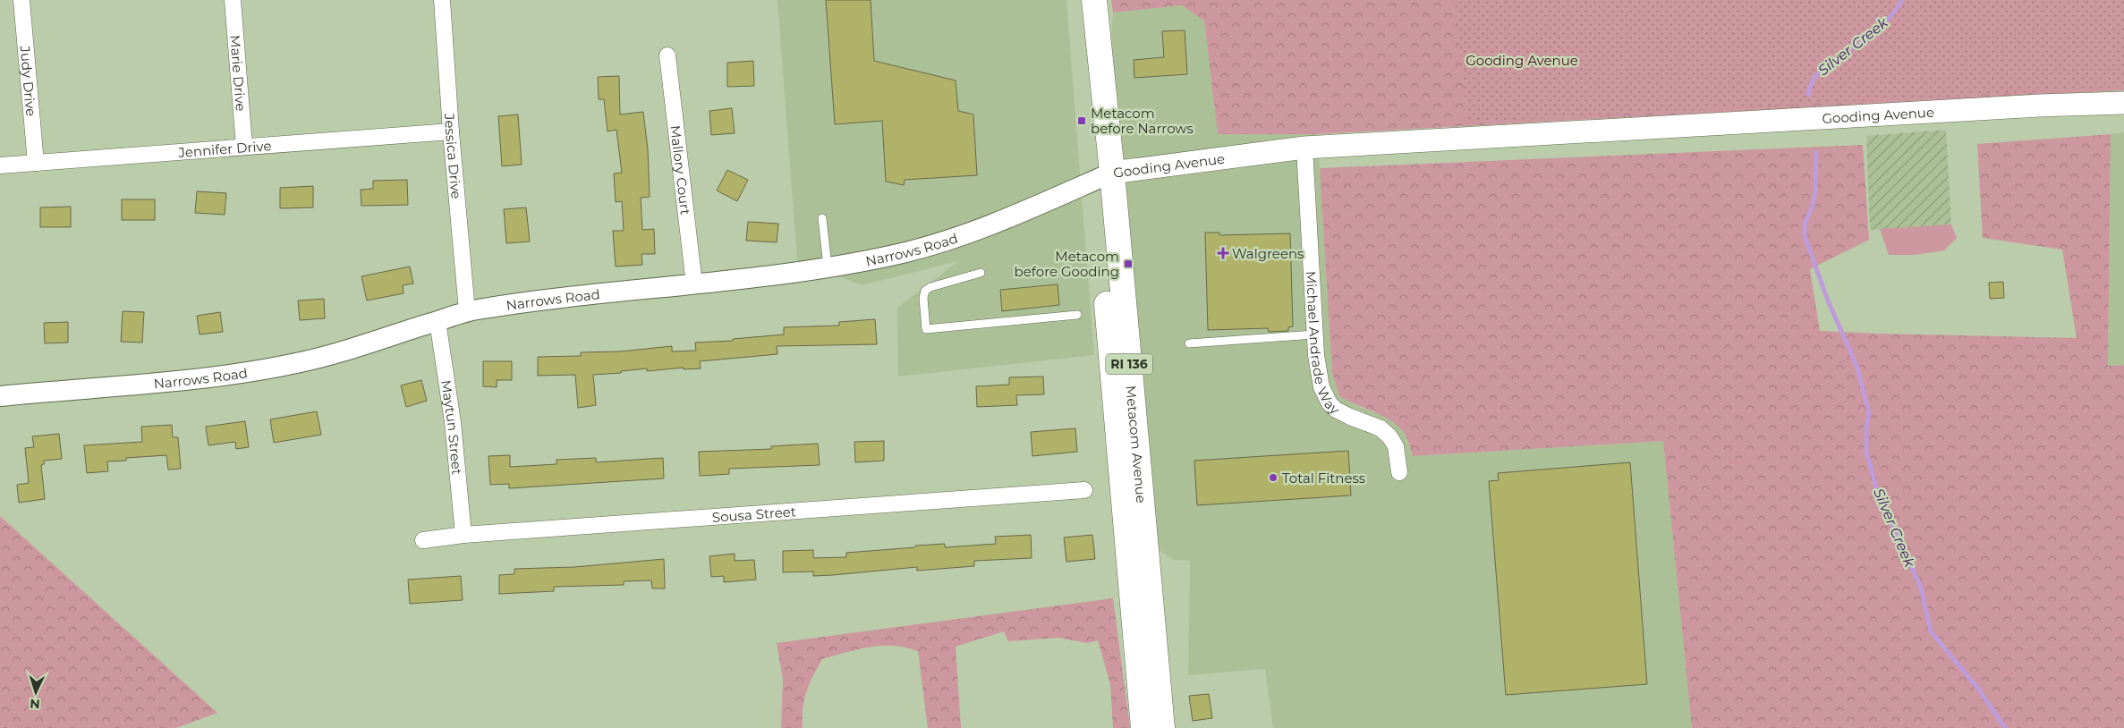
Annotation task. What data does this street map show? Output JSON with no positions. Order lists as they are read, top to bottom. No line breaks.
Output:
{"streets":{"main road":["Gooding Avenue","RI 136","Metacom Avenue"],"street":["Marie Drive","Judy Drive","Jennifer Drive","Jessica Drive","Mallory Court","Narrows Road","Michael Andrade Way","Maytun Street","Sousa Street"]},"crossings":[["Marie Drive","Jennifer Drive"],["Judy Drive","Jennifer Drive"],["Gooding Avenue","Narrows Road"],["Gooding Avenue","Michael Andrade Way"],["Gooding Avenue","Metacom Avenue"],["Jennifer Drive","Jessica Drive"],["Jessica Drive","Narrows Road"],["Mallory Court","Narrows Road"],["Narrows Road","Maytun Street"],["Narrows Road","Metacom Avenue"],["Maytun Street","Sousa Street"]],"water":["Silver Creek"],"parks":["Gooding Avenue"],"places":{"transit":["Metacom before Narrows","Metacom before Gooding"],"health":["Walgreens"],"other":["Total Fitness"]},"north":"bottom"}
